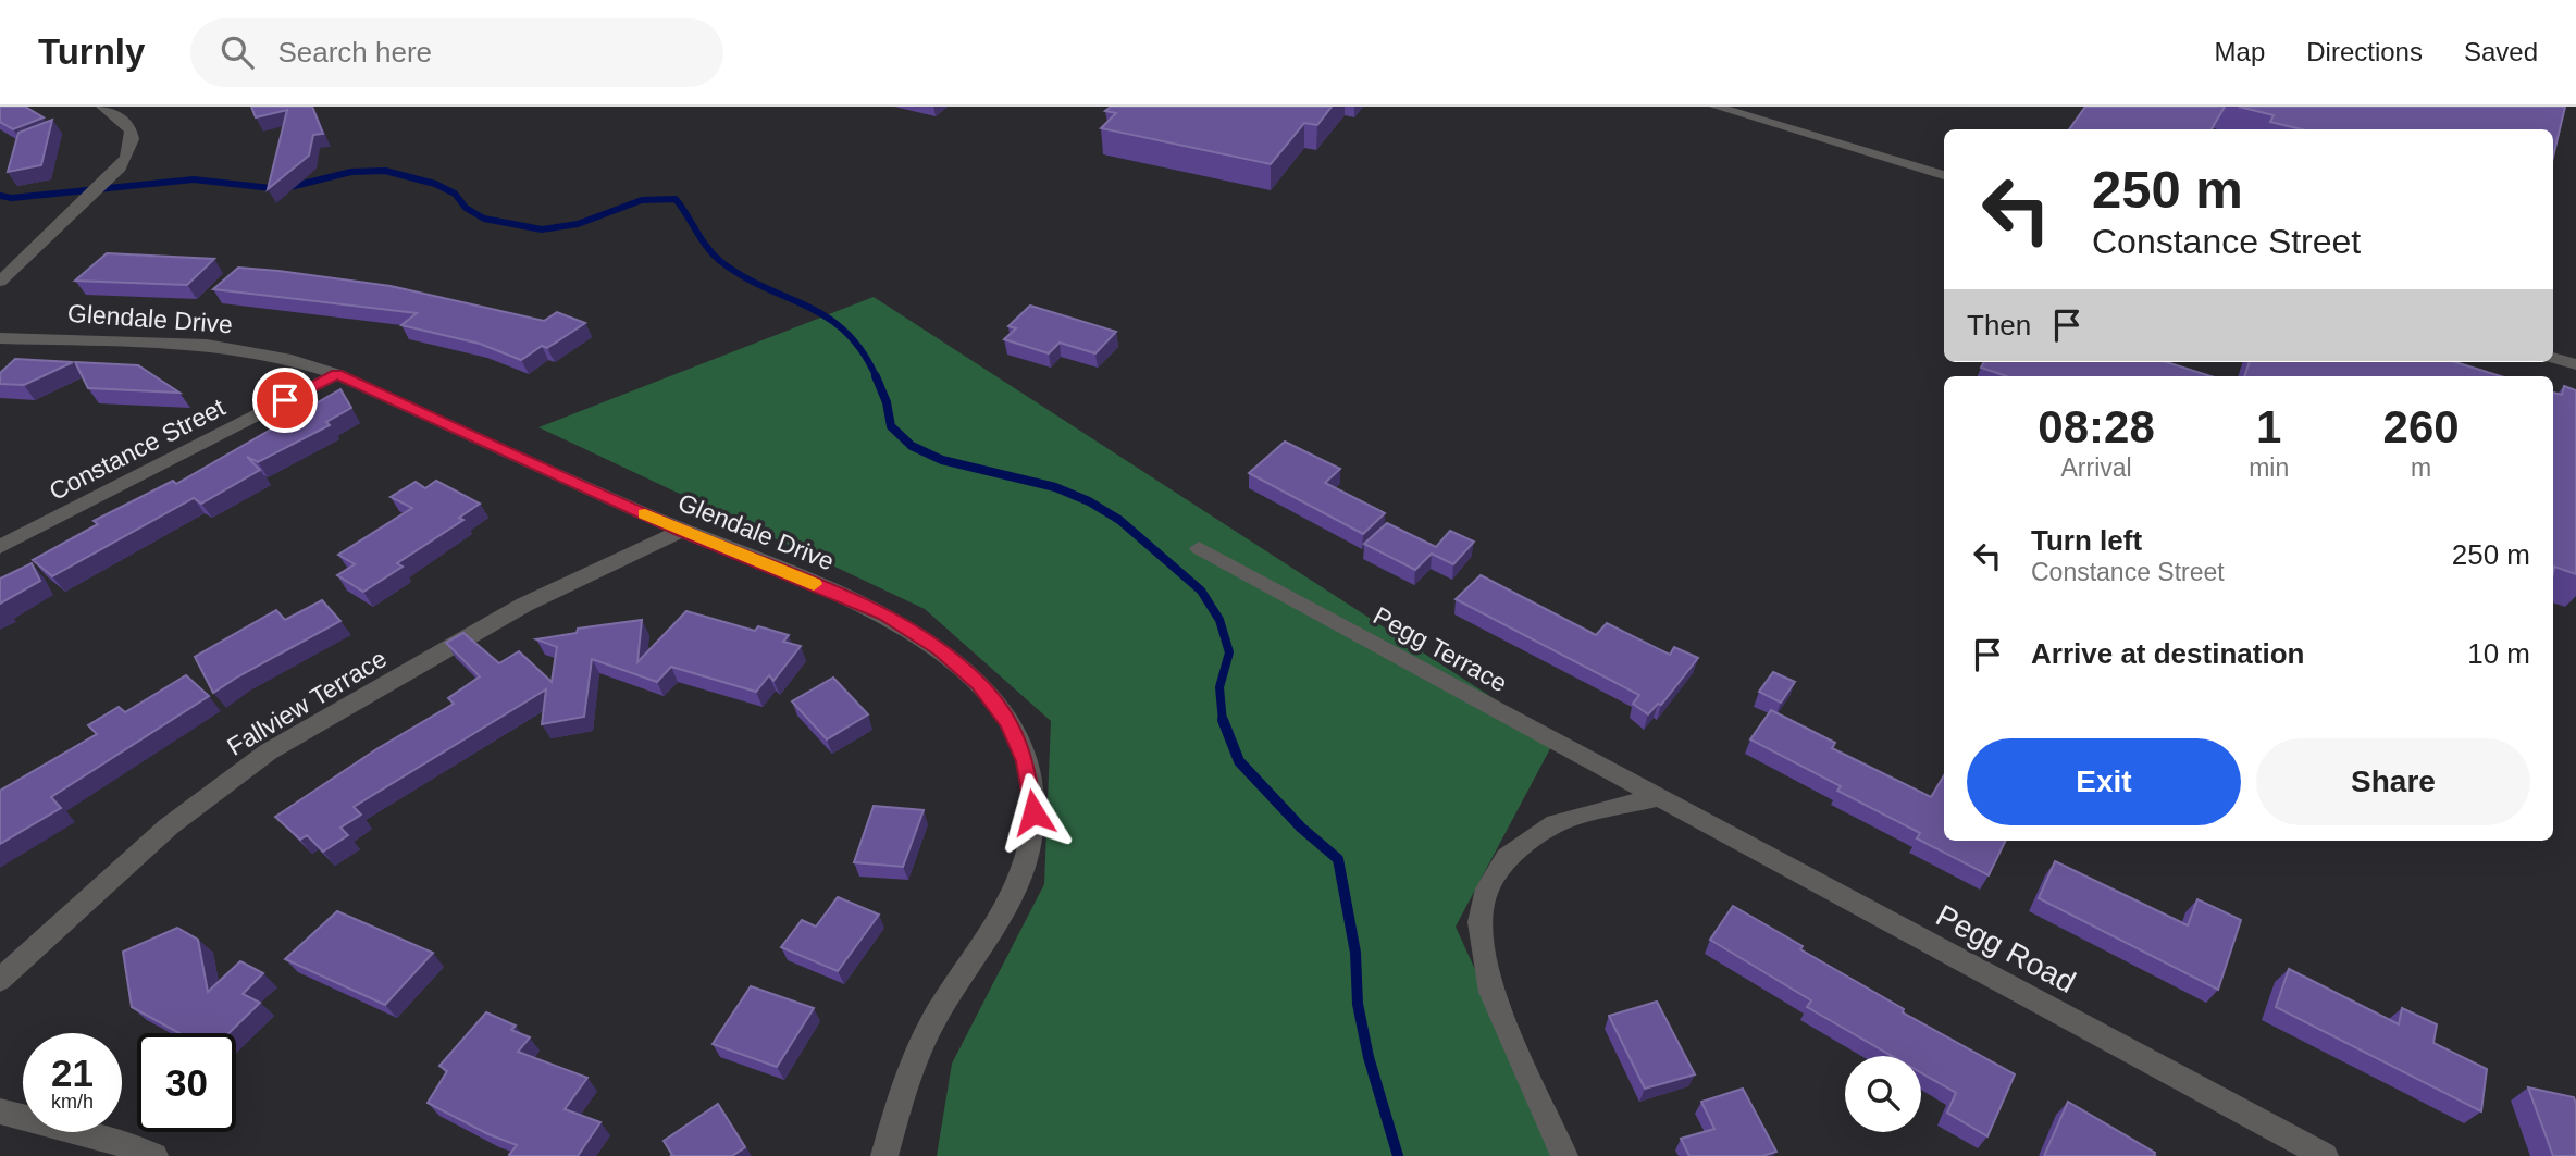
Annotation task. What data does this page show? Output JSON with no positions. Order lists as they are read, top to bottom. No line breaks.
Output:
{"streets":{"street":["Glendale Drive","Constance Street","Pegg Terrace","Fallview Terrace","Pegg Road"]},"crossings":[["Glendale Drive","Constance Street"],["Glendale Drive","Fallview Terrace"],["Pegg Terrace","Pegg Road"]],"page":{"header":"Turnly","search":"Search here","nav":["Map","Directions","Saved"],"turn":["250 m","Constance Street"],"then":"Then","eta":["08:28","Arrival","1","min","260","m"],"list":[{"name":"Turn left","note":"Constance Street","value":"250 m"},{"name":"Arrive at destination","value":"10 m"}],"buttons":["Exit","Share"],"speed":"21 km/h","limit":"30"}}
